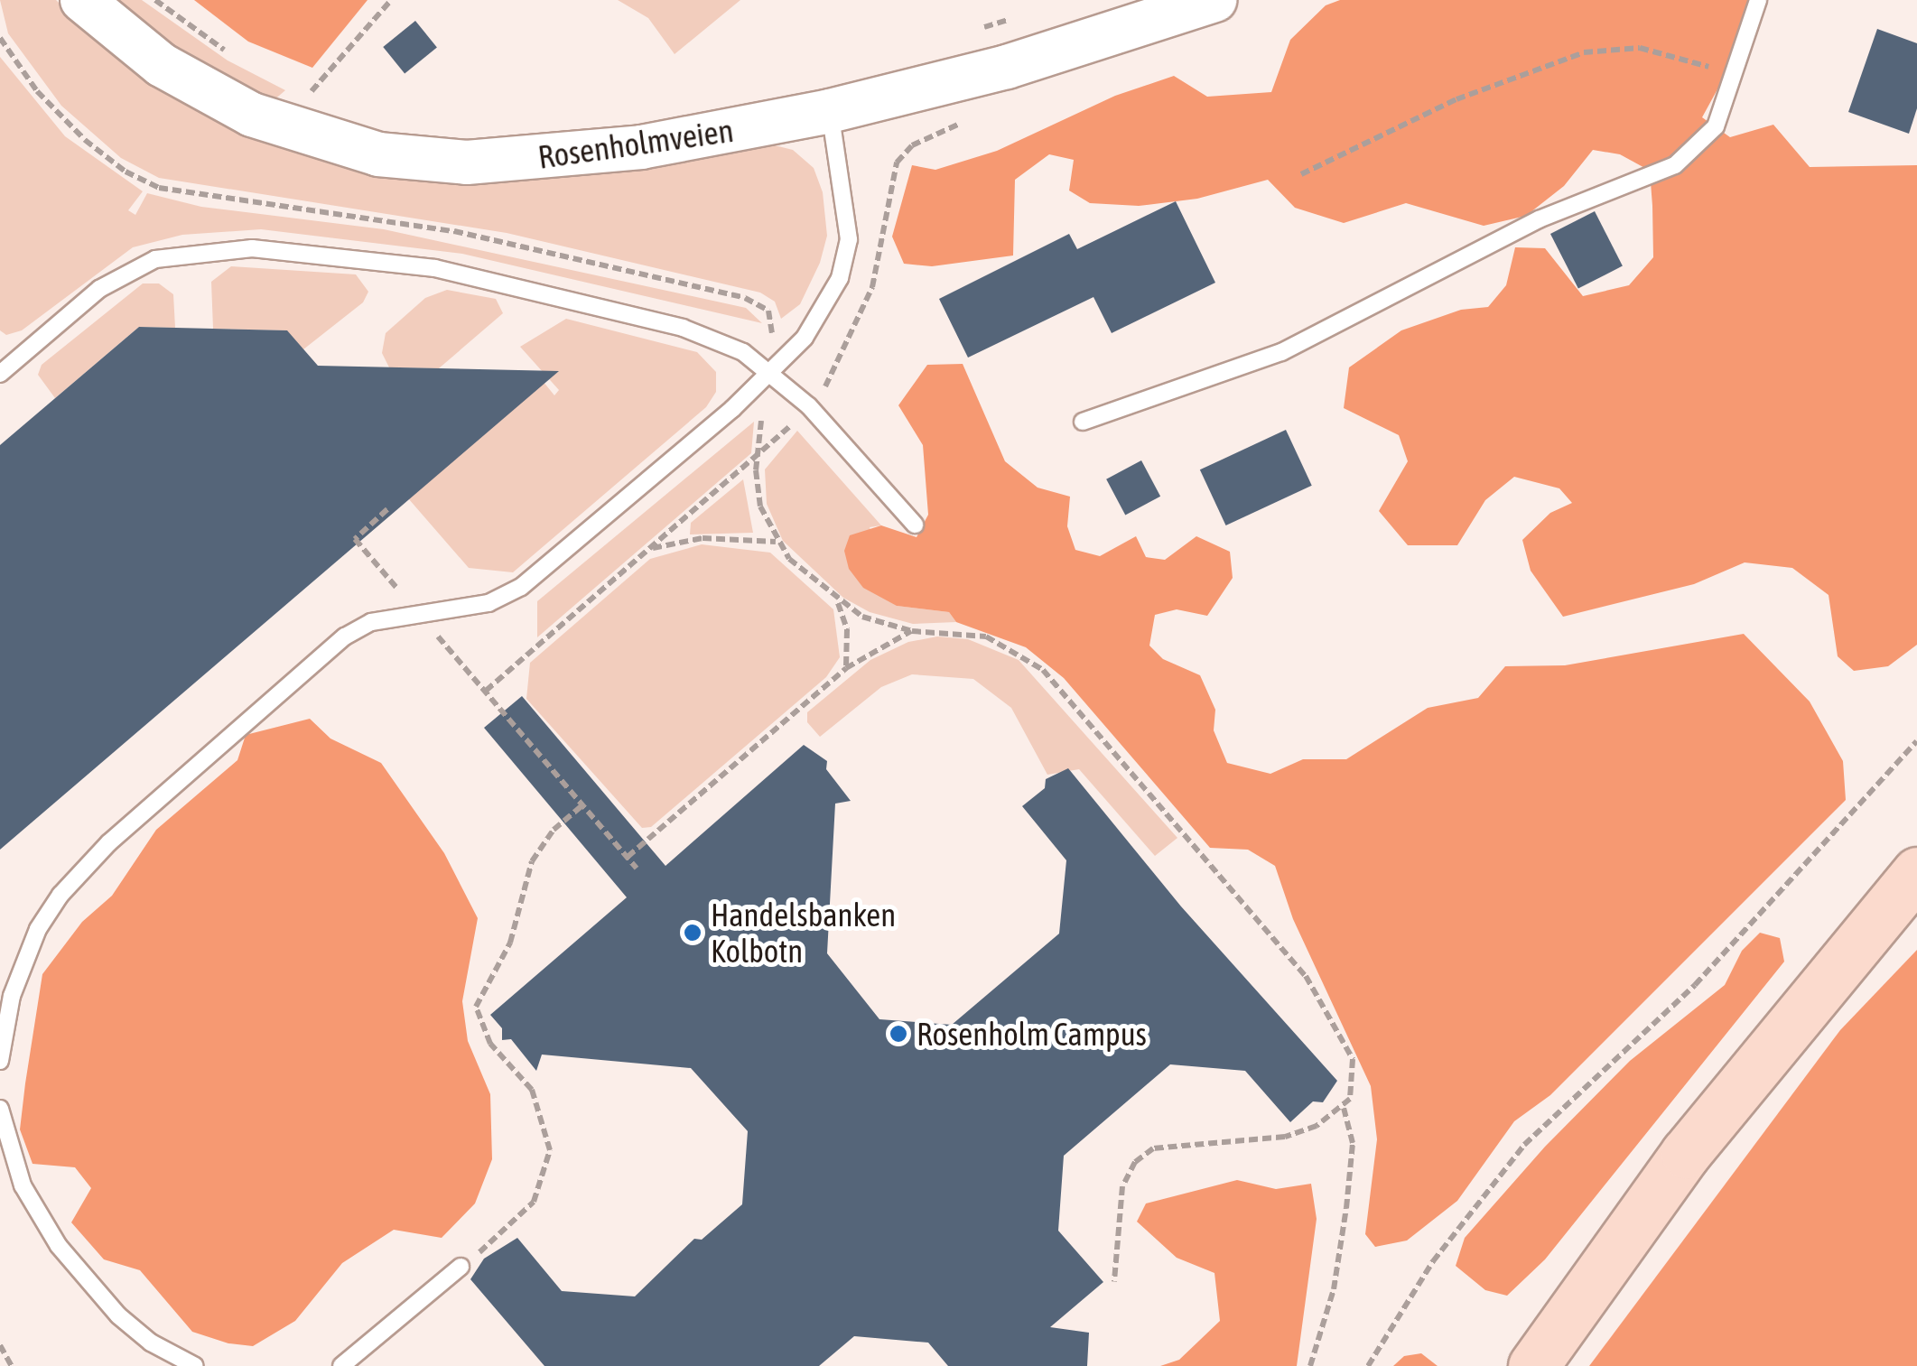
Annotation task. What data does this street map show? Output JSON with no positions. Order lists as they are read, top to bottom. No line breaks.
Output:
{"streets":{"street":["Rosenholmveien"]},"places":["Handelsbanken Kolbotn","Rosenholm Campus"]}
